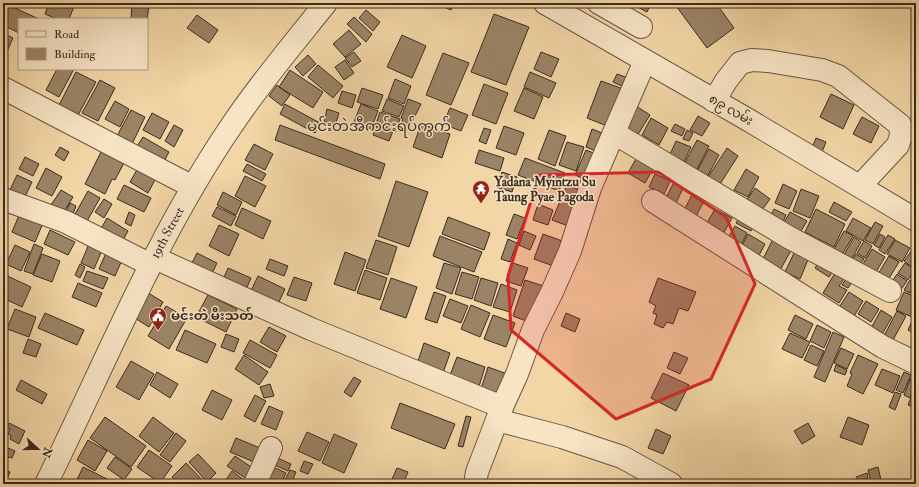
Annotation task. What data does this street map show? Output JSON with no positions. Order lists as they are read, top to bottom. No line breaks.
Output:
{"streets":{"street":["၈၉ လမ်း","19th Street"]},"districts":["မင်းတဲအီကင်းရပ်ကွက်"],"places":{"temple":["Yadana Myintzu Su Taung Pyae Pagoda"],"public building":["မင်းတဲ မီးသတ်"]},"legend":["Road","Building"],"north":"right"}
